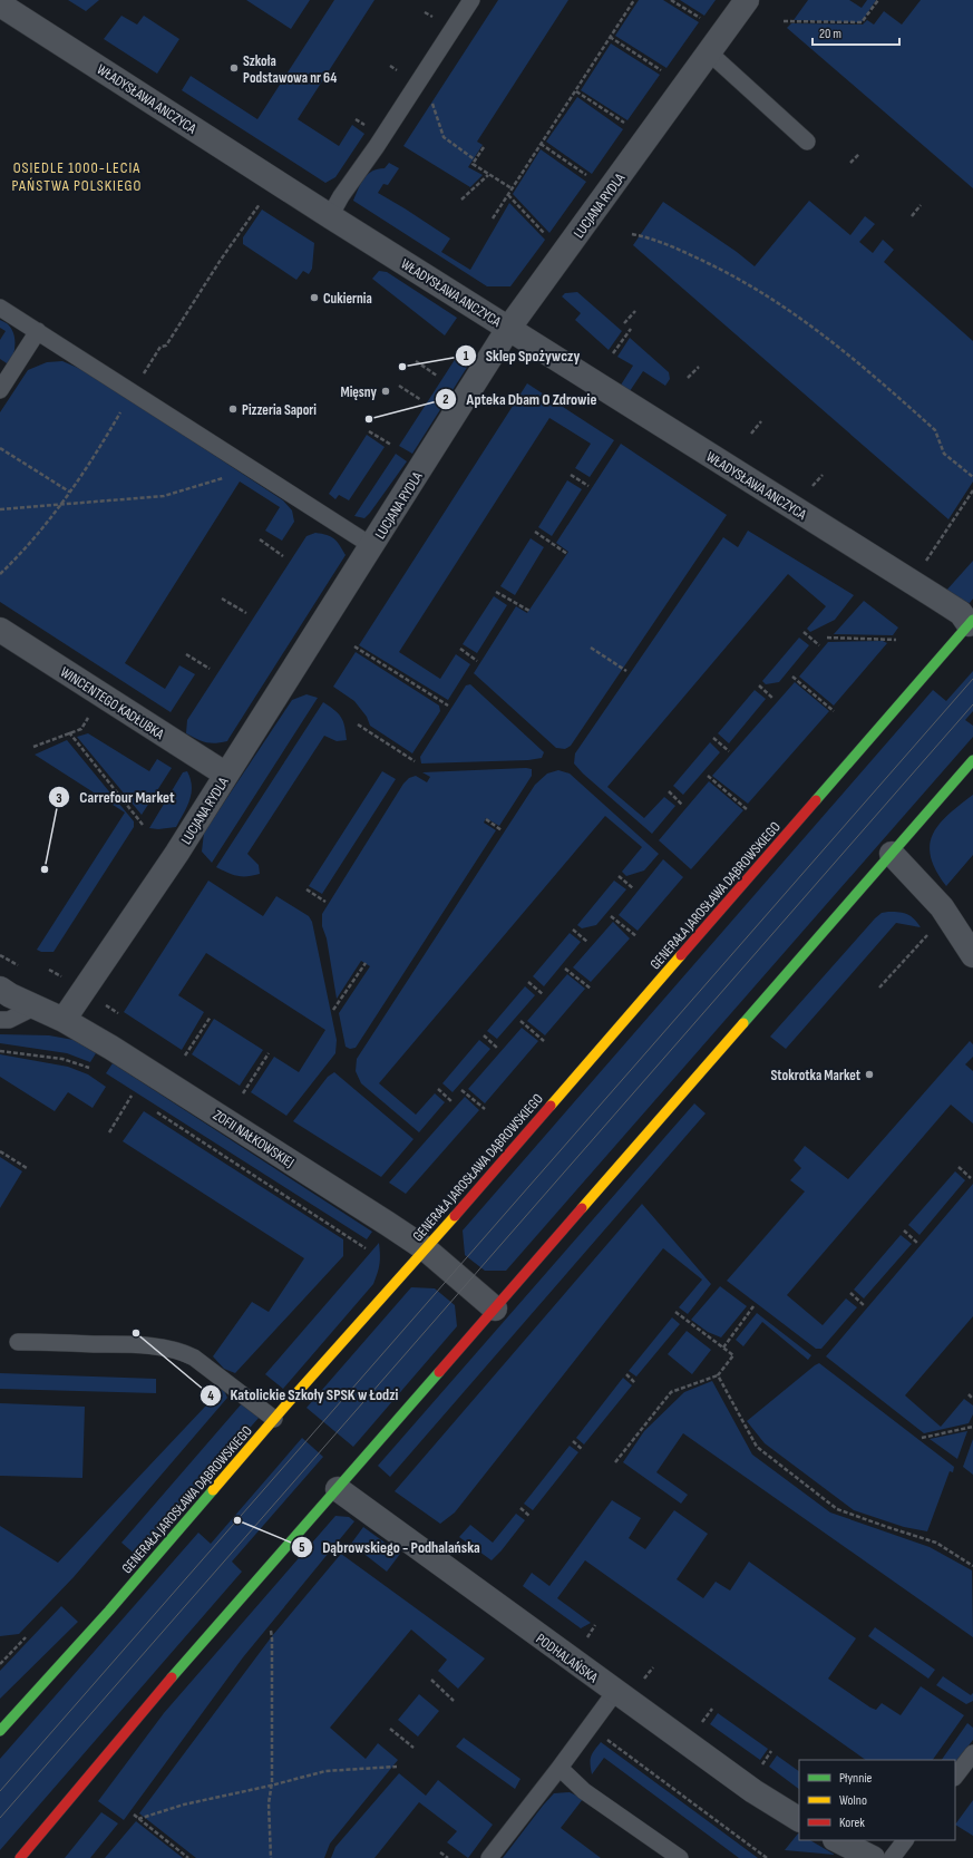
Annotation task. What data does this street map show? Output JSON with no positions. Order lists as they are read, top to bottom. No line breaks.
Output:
{"streets":{"main road":["GENERAŁA JAROSŁAWA DĄBROWSKIEGO"],"street":["WŁADYSŁAWA ANCZYCA","LUCJANA RYDLA","WINCENTEGO KADŁUBKA","ZOFII NAŁKOWSKIEJ","PODHALAŃSKA"]},"crossings":[["WŁADYSŁAWA ANCZYCA","LUCJANA RYDLA"],["WŁADYSŁAWA ANCZYCA","GENERAŁA JAROSŁAWA DĄBROWSKIEGO"],["LUCJANA RYDLA","WINCENTEGO KADŁUBKA"],["LUCJANA RYDLA","ZOFII NAŁKOWSKIEJ"],["GENERAŁA JAROSŁAWA DĄBROWSKIEGO","ZOFII NAŁKOWSKIEJ"]],"districts":["OSIEDLE 1000-LECIA PAŃSTWA POLSKIEGO"],"places":["Szkoła Podstawowa nr 64","Cukiernia","Sklep Spożywczy","Mięsny","Pizzeria Sapori","Apteka Dbam O Zdrowie","Carrefour Market","Stokrotka Market","Katolickie Szkoły SPSK w Łodzi","Dąbrowskiego - Podhalańska"],"legend":["Płynnie","Wolno","Korek"],"scale_bar":"20 m"}
